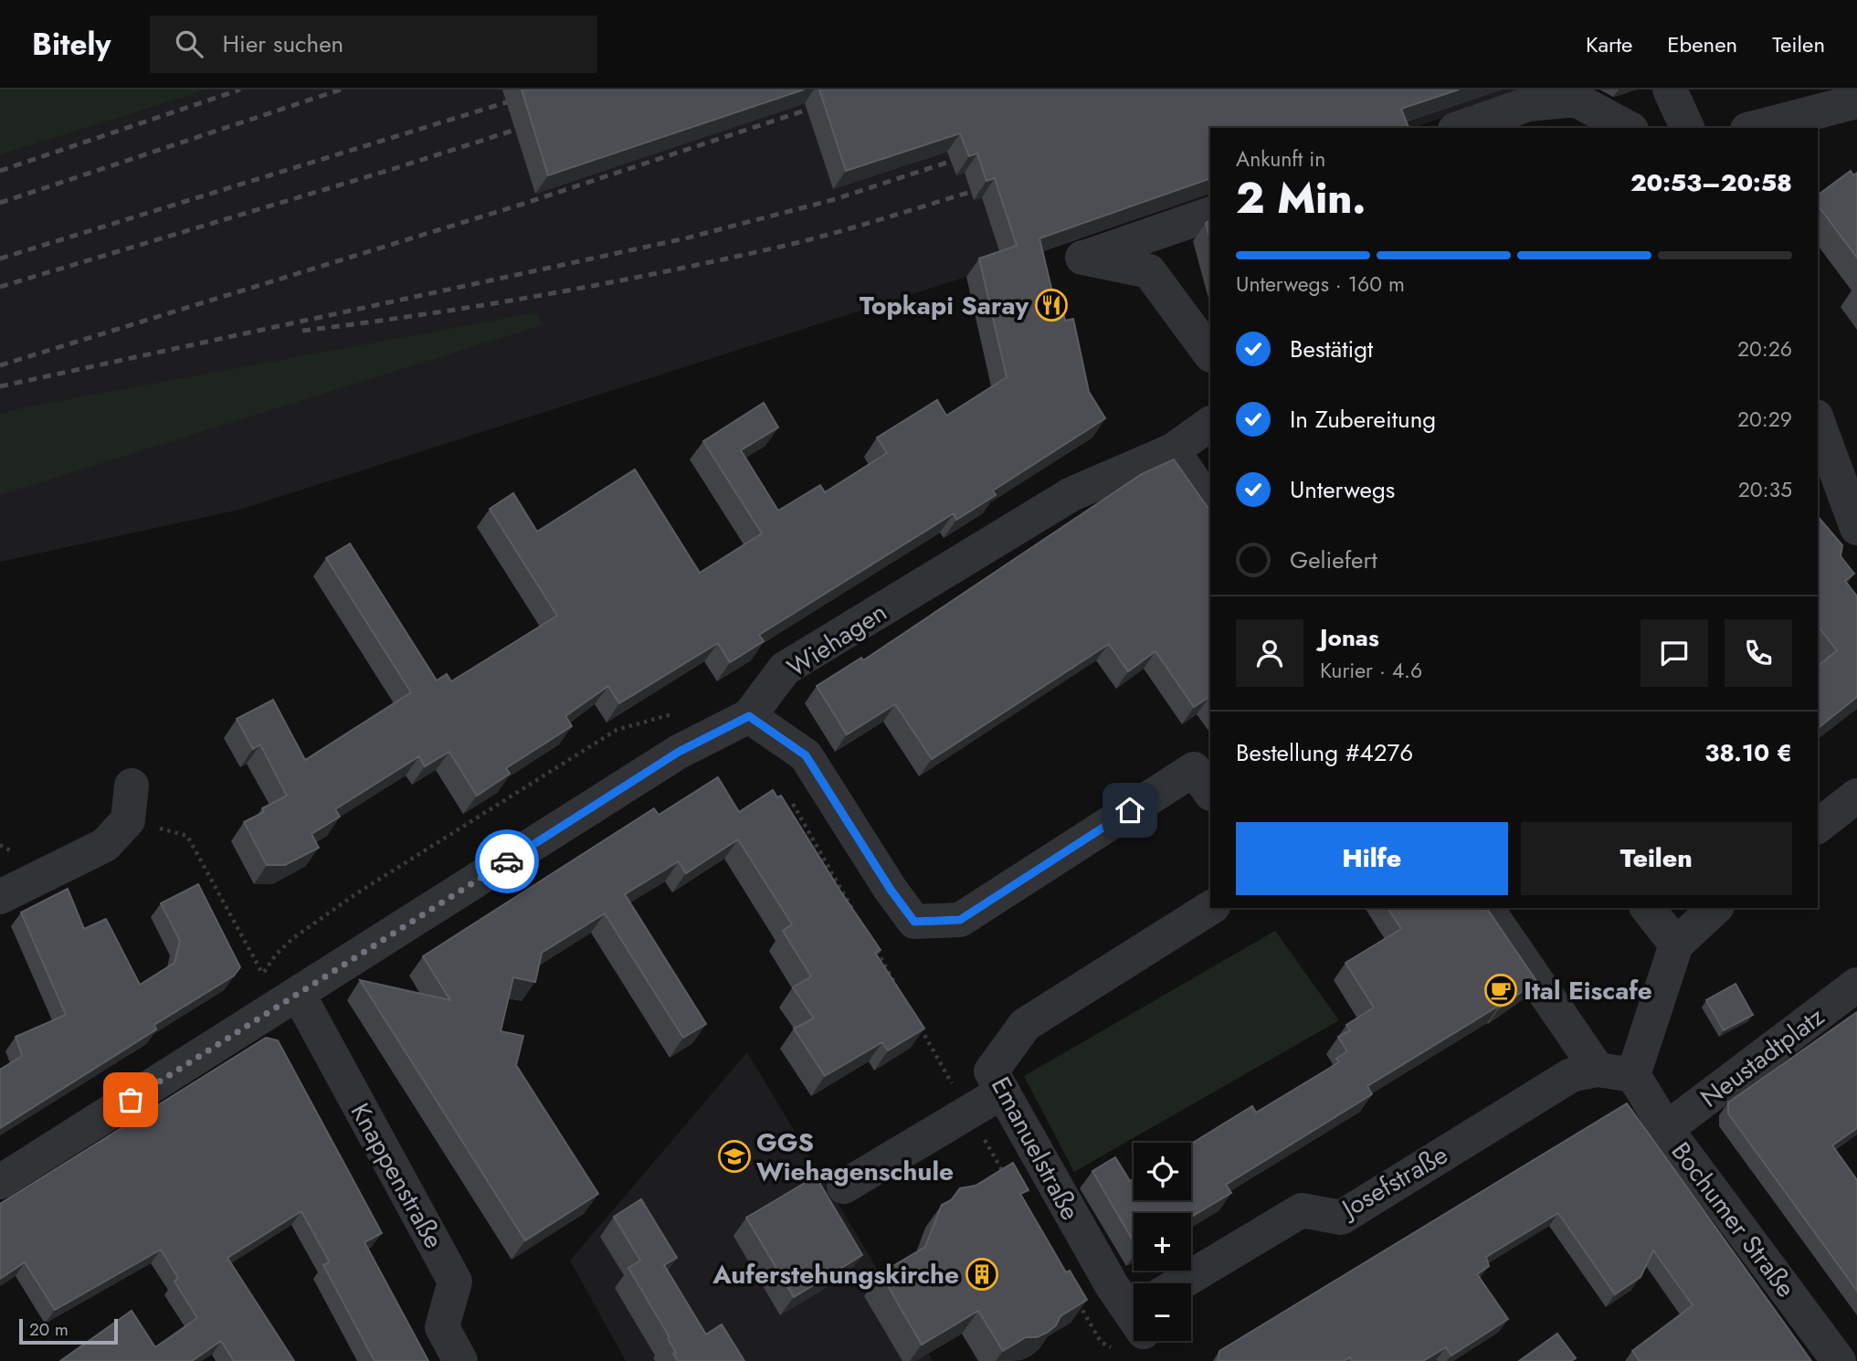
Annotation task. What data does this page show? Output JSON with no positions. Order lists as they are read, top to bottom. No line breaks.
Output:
{"streets":{"street":["Wiehagen","Neustadtplatz","Emanuelstraße","Knappenstraße","Josefstraße","Bochumer Straße"]},"crossings":[["Wiehagen","Knappenstraße"],["Neustadtplatz","Bochumer Straße"],["Josefstraße","Bochumer Straße"]],"places":{"restaurant":["Topkapi Saray"],"cafe":["Ital Eiscafe"],"school or university":["GGS Wiehagenschule"],"building":["Auferstehungskirche"]},"scale_bar":"20 m","page":{"header":"Bitely","search":"Hier suchen","nav":["Karte","Ebenen","Teilen"],"heading":["2 Min.","Ankunft in","20:53–20:58"],"panel":["Jonas","Kurier · 4.6","Bestellung #4276","38.10 €"],"bar":"Unterwegs · 160 m","list":[["Bestätigt","20:26"],["In Zubereitung","20:29"],["Unterwegs","20:35"],"Geliefert"],"buttons":["Hilfe","Teilen"],"map_buttons":["+","−"],"scale":"20 m"}}
